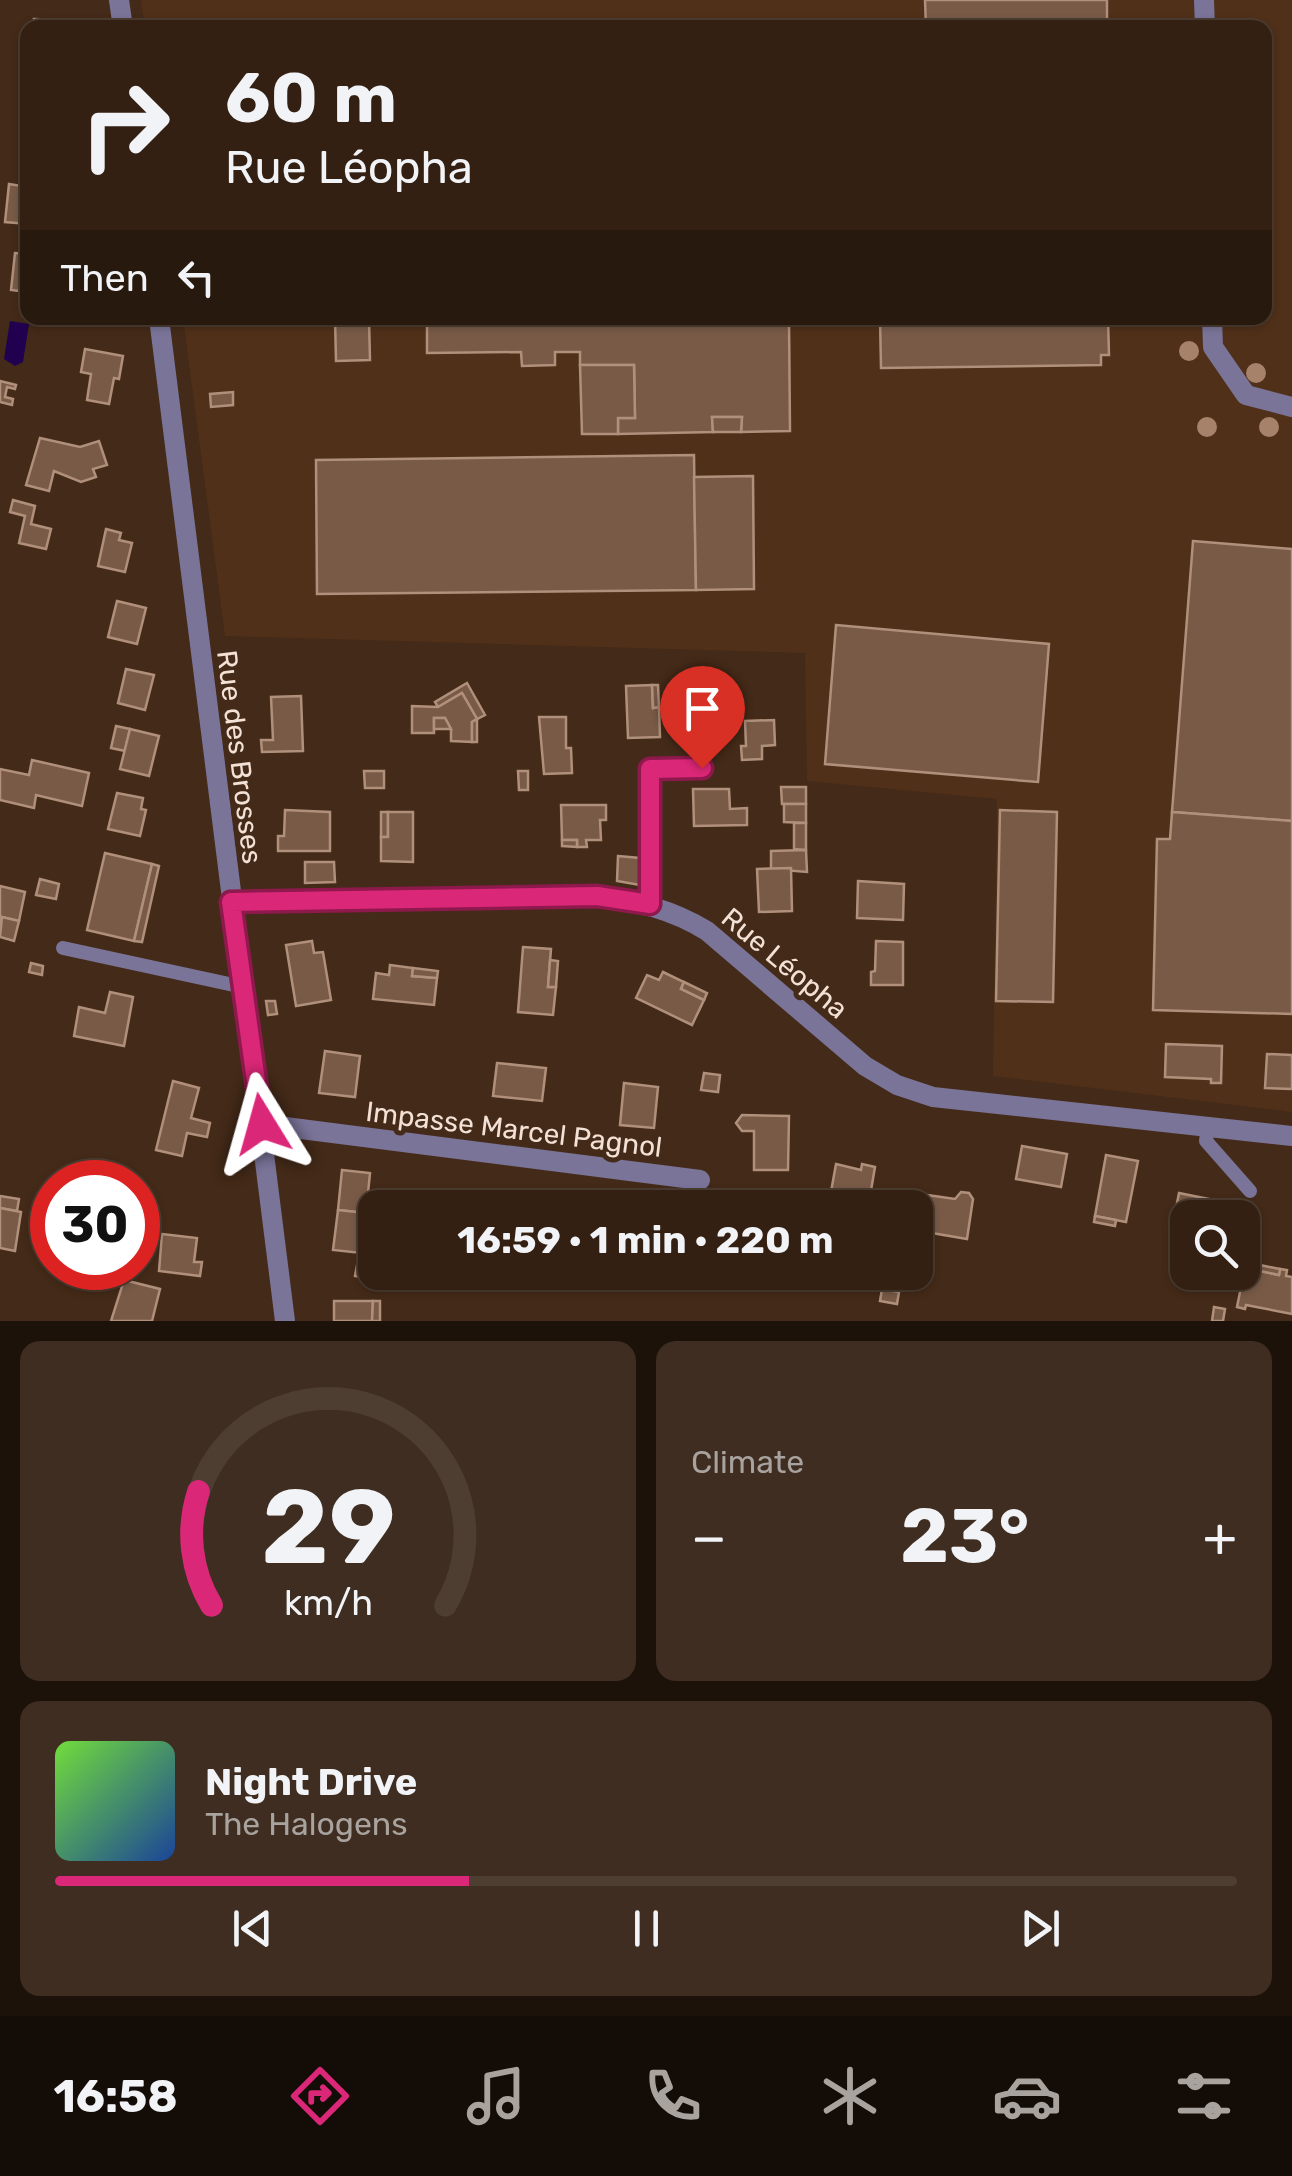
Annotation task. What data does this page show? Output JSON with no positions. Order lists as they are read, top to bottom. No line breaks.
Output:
{"streets":{"street":["Rue des Brosses","Rue Léopha","Impasse Marcel Pagnol"]},"crossings":[["Rue des Brosses","Rue Léopha"],["Rue des Brosses","Impasse Marcel Pagnol"]],"page":{"turn":["60 m","Rue Léopha"],"then":"Then","limit":"30","trip":"16:59 · 1 min · 220 m","tile":"Climate","heat":["−","23°","+"],"song":["Night Drive","The Halogens"],"tabs":"16:58","gauge":["29","km/h"]}}
